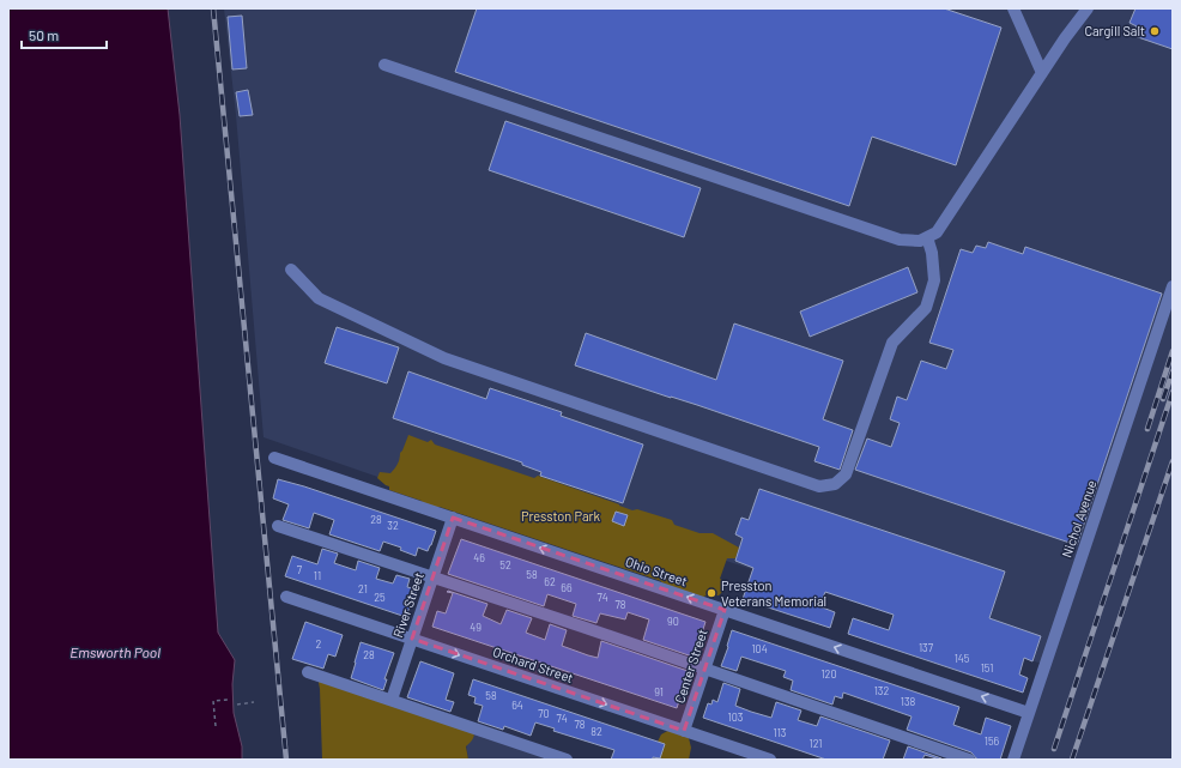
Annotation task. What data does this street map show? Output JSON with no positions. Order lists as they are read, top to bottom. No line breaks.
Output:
{"streets":{"street":["Nichol Avenue","Ohio Street","River Street","Orchard Street","Center Street"]},"crossings":[["Nichol Avenue","Ohio Street"],["Ohio Street","River Street"],["Ohio Street","Center Street"],["River Street","Orchard Street"],["Orchard Street","Center Street"]],"water":["Emsworth Pool"],"parks":["Presston Park"],"places":["Cargill Salt","Presston Veterans Memorial"],"house_numbers":["28","32","46","52","7","58","11","62","66","21","25","74","78","90","49","2","137","104","28","145","151","120","132","91","58","138","64","70","103","74","78","82","113","156","121"],"scale_bar":"50 m"}
